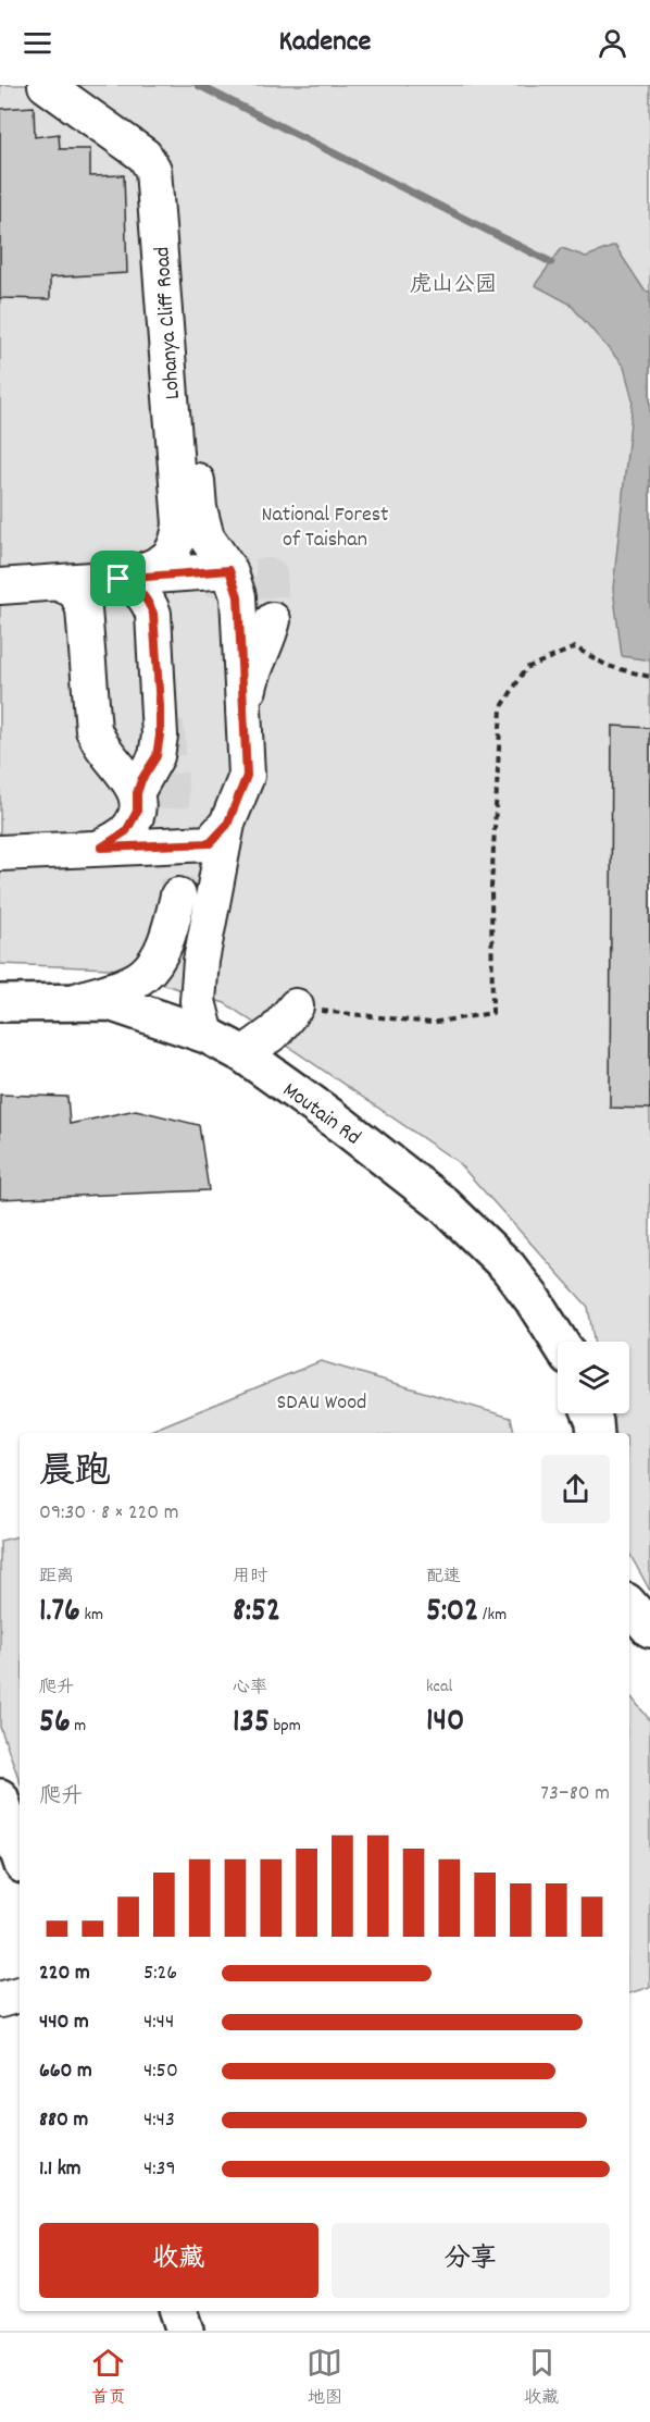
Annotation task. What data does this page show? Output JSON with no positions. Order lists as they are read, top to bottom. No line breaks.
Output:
{"streets":{"main road":["Moutain Rd"],"street":["Lohanya Cliff Road"]},"parks":["虎山公园","National Forest of Taishan","SDAU Wood"],"page":{"header":"Kadence","heading":["晨跑","09:30 · 8 × 220 m"],"stats":[["距离","1.76 km"],["用时","8:52"],["配速","5:02 /km"],["爬升","56 m"],["心率","135 bpm"],["kcal","140"]],"chart":["爬升","73–80 m"],"list":[{"name":"220 m","note":"5:26"},{"name":"440 m","note":"4:44"},{"name":"660 m","note":"4:50"},{"name":"880 m","note":"4:43"},{"name":"1.1 km","note":"4:39"}],"buttons":["收藏","分享"],"tabs":["首页","地图","收藏"]}}
